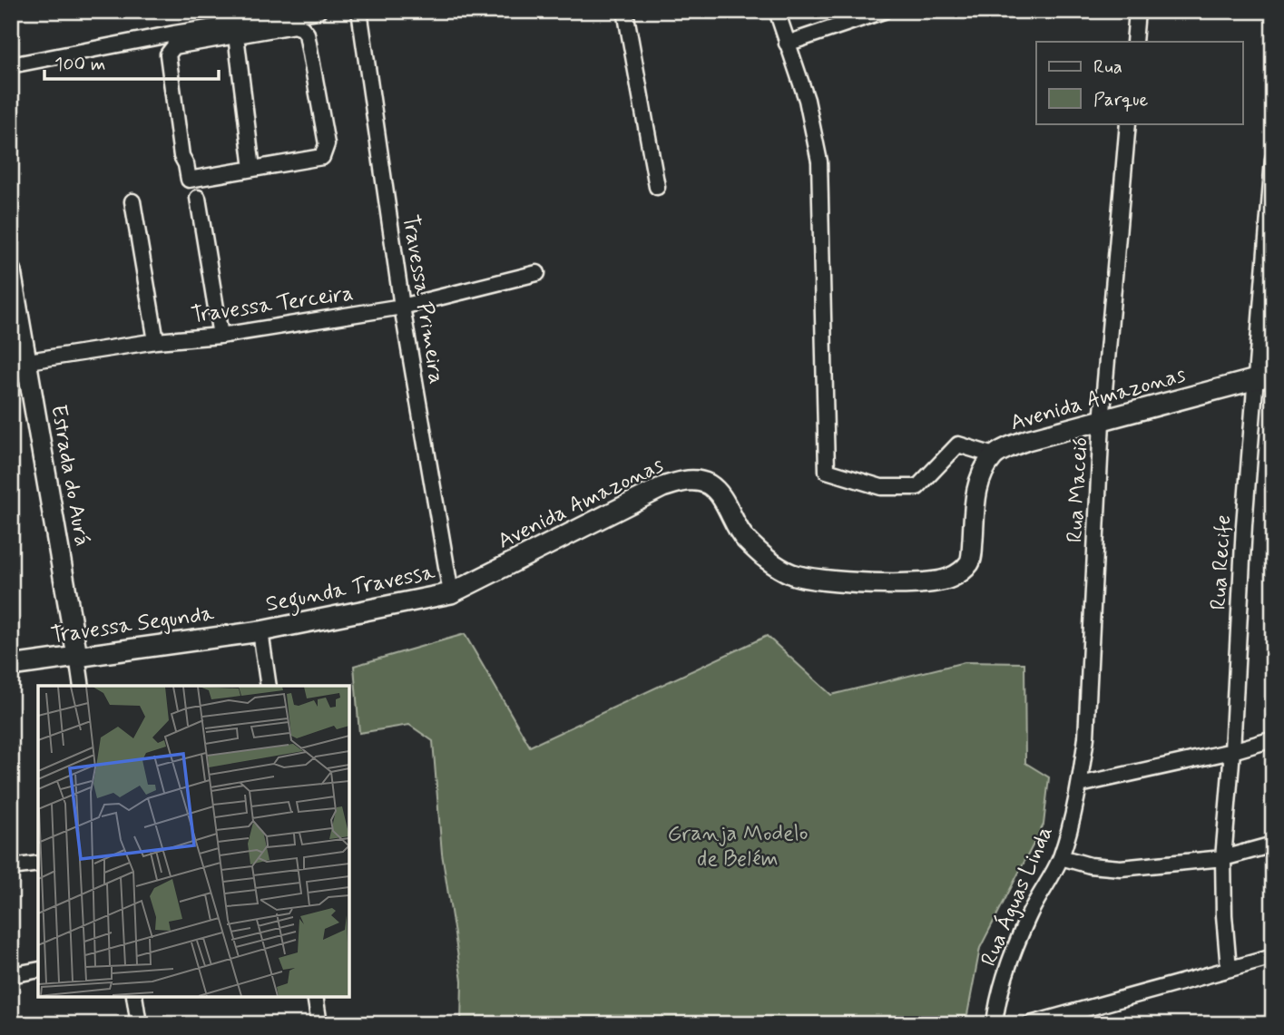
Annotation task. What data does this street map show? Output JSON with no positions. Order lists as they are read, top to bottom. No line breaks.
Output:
{"streets":{"street":["Travessa Primeira","Travessa Terceira","Avenida Amazonas","Estrada do Aurá","Rua Maceió","Rua Recife","Segunda Travessa","Travessa Segunda","Rua Águas Linda"]},"crossings":[["Travessa Primeira","Travessa Terceira"],["Travessa Primeira","Avenida Amazonas"],["Travessa Primeira","Segunda Travessa"],["Travessa Terceira","Estrada do Aurá"],["Avenida Amazonas","Rua Maceió"],["Avenida Amazonas","Rua Recife"],["Avenida Amazonas","Segunda Travessa"],["Estrada do Aurá","Travessa Segunda"],["Rua Maceió","Rua Águas Linda"],["Segunda Travessa","Travessa Segunda"]],"parks":["Granja Modelo de Belém"],"legend":["Rua","Parque"],"scale_bar":"100 m"}
